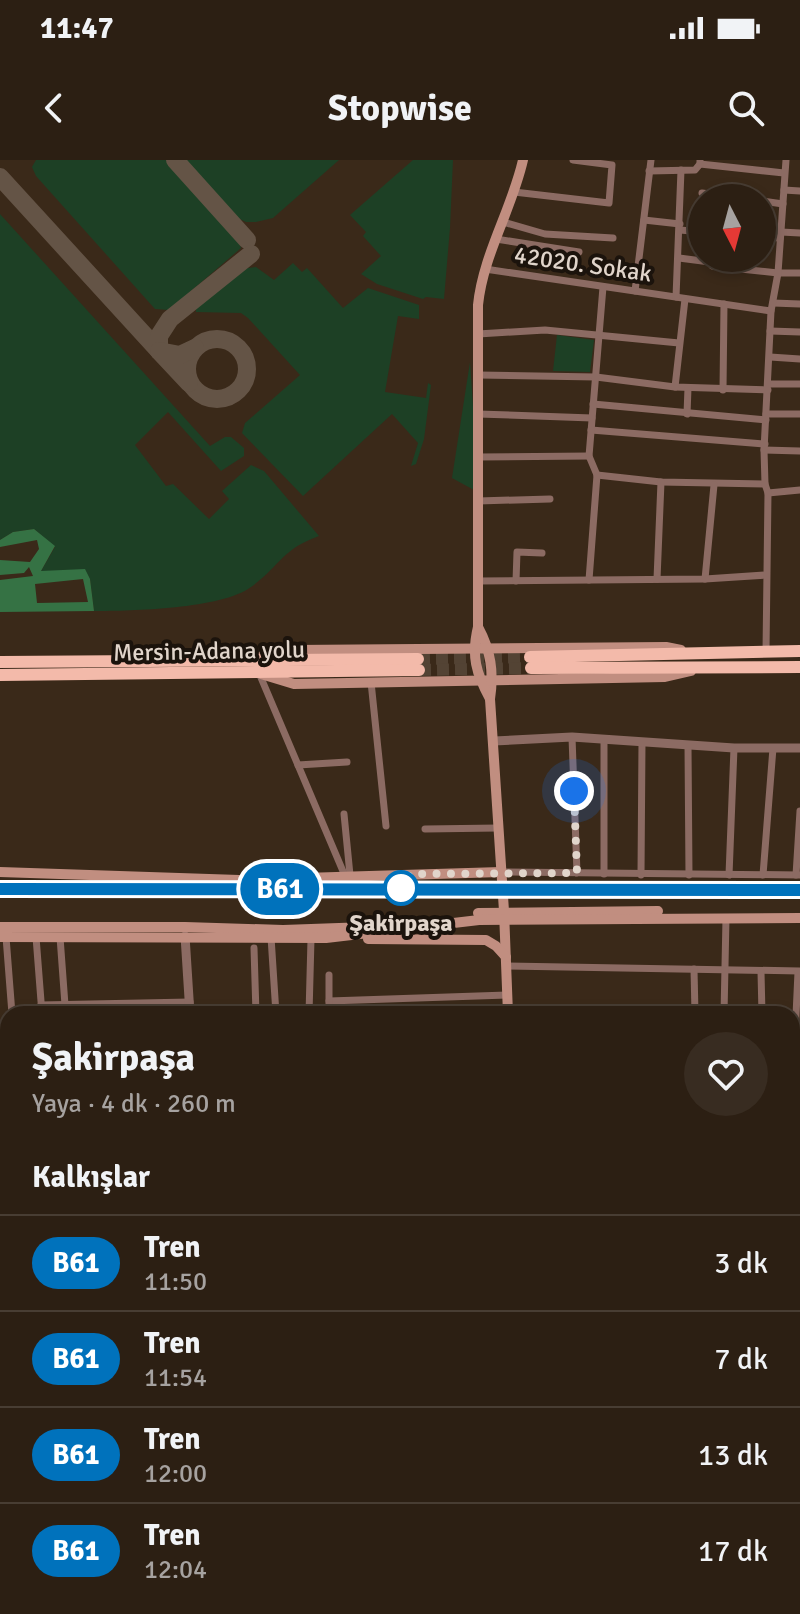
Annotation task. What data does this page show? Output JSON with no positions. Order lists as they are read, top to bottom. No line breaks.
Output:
{"streets":{"highway":["Mersin-Adana yolu"],"street":["42020. Sokak"]},"places":["Şakirpaşa"],"north":"bottom","page":{"status":"11:47","header":"Stopwise","on_map":"B61","heading":[["Şakirpaşa","Yaya · 4 dk · 260 m"],"Kalkışlar"],"list":[{"mark":"B61","name":"Tren","note":"11:50","value":"3 dk"},{"mark":"B61","name":"Tren","note":"11:54","value":"7 dk"},{"mark":"B61","name":"Tren","note":"12:00","value":"13 dk"},{"mark":"B61","name":"Tren","note":"12:04","value":"17 dk"}]}}
